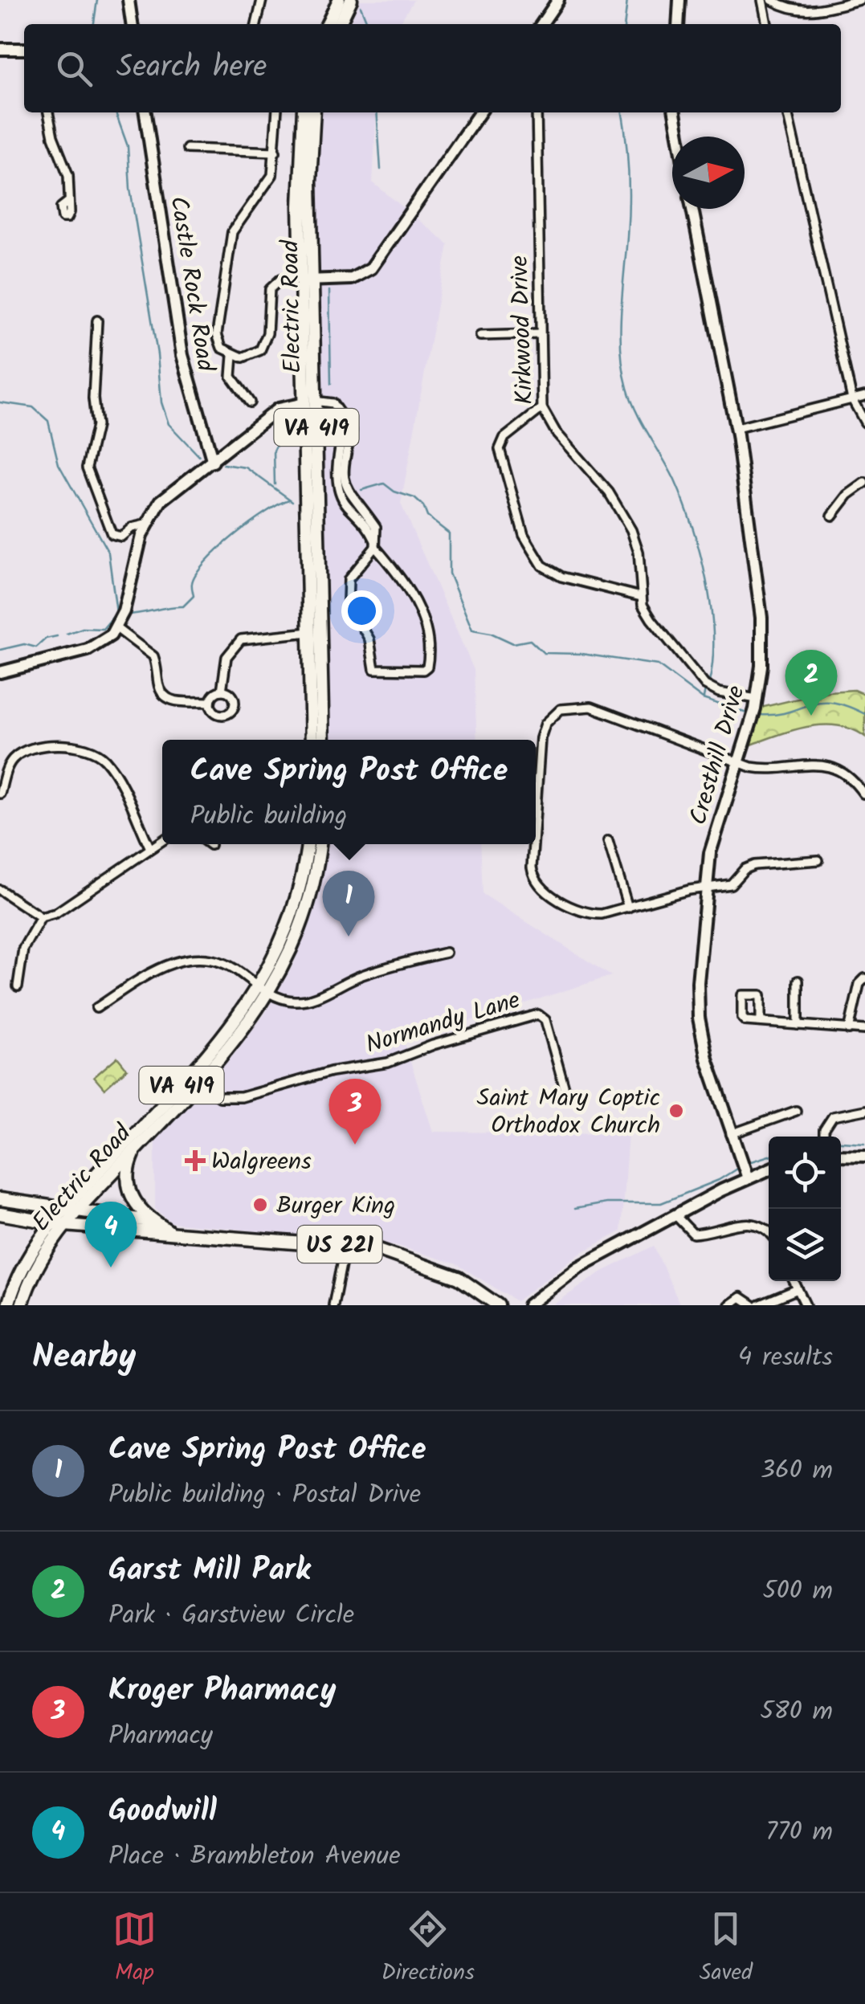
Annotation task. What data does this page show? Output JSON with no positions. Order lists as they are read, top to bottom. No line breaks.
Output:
{"streets":{"main road":["Electric Road","VA 419","US 221"],"street":["Castle Rock Road","Kirkwood Drive","Cresthill Drive","Normandy Lane"]},"crossings":[["Electric Road","Normandy Lane"],["Electric Road","US 221"],["Kirkwood Drive","Cresthill Drive"]],"places":{"other":["Saint Mary Coptic Orthodox Church","Burger King"],"health":["Walgreens"]},"north":"right","page":{"search":"Search here","pins":["2","1","3","4"],"popup":["Cave Spring Post Office","Public building"],"heading":["Nearby","4 results"],"list":[{"mark":"1","name":"Cave Spring Post Office","note":"Public building · Postal Drive","value":"360 m"},{"mark":"2","name":"Garst Mill Park","note":"Park · Garstview Circle","value":"500 m"},{"mark":"3","name":"Kroger Pharmacy","note":"Pharmacy","value":"580 m"},{"mark":"4","name":"Goodwill","note":"Place · Brambleton Avenue","value":"770 m"}],"nav":["Map","Directions","Saved"]}}
